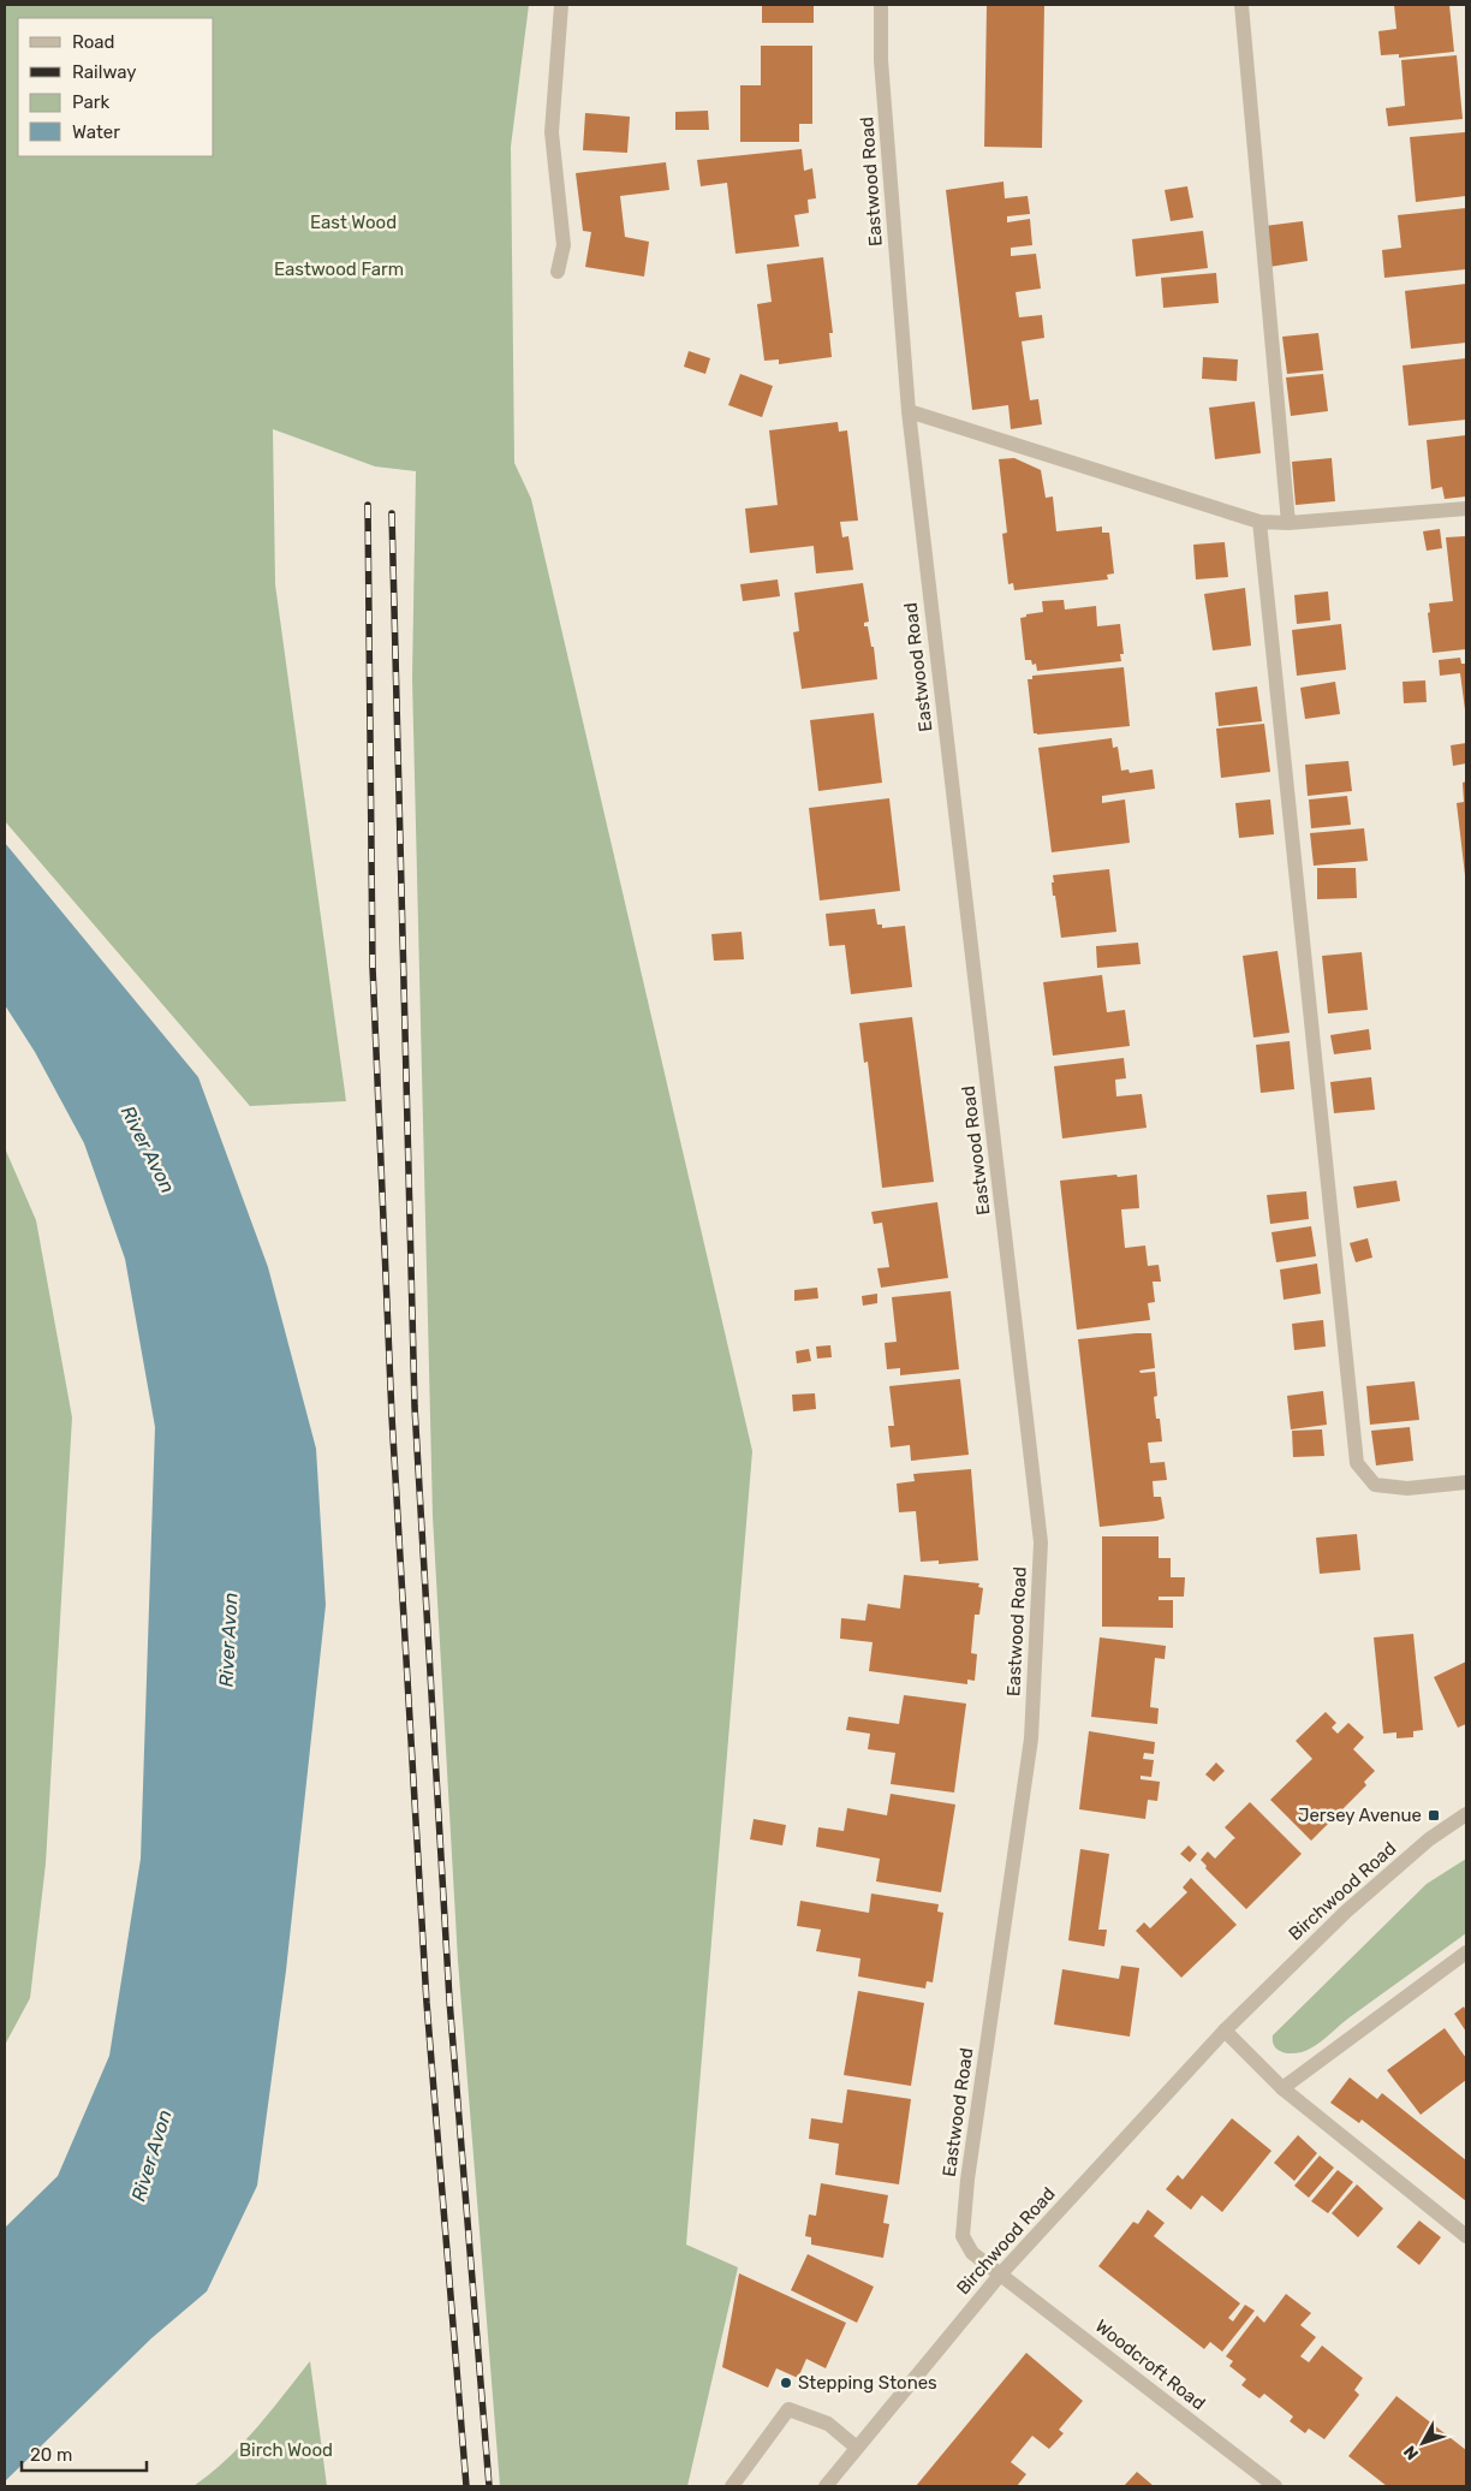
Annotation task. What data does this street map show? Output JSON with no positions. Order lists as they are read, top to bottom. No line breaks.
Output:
{"streets":{"street":["Eastwood Road","Birchwood Road","Woodcroft Road"]},"crossings":[["Eastwood Road","Birchwood Road"],["Eastwood Road","Woodcroft Road"],["Birchwood Road","Woodcroft Road"]],"water":["River Avon"],"parks":["East Wood","Eastwood Farm","Birch Wood"],"places":{"transit":["Jersey Avenue"],"other":["Stepping Stones"]},"legend":["Road","Railway","Park","Water"],"scale_bar":"20 m","north":"bottom left"}
